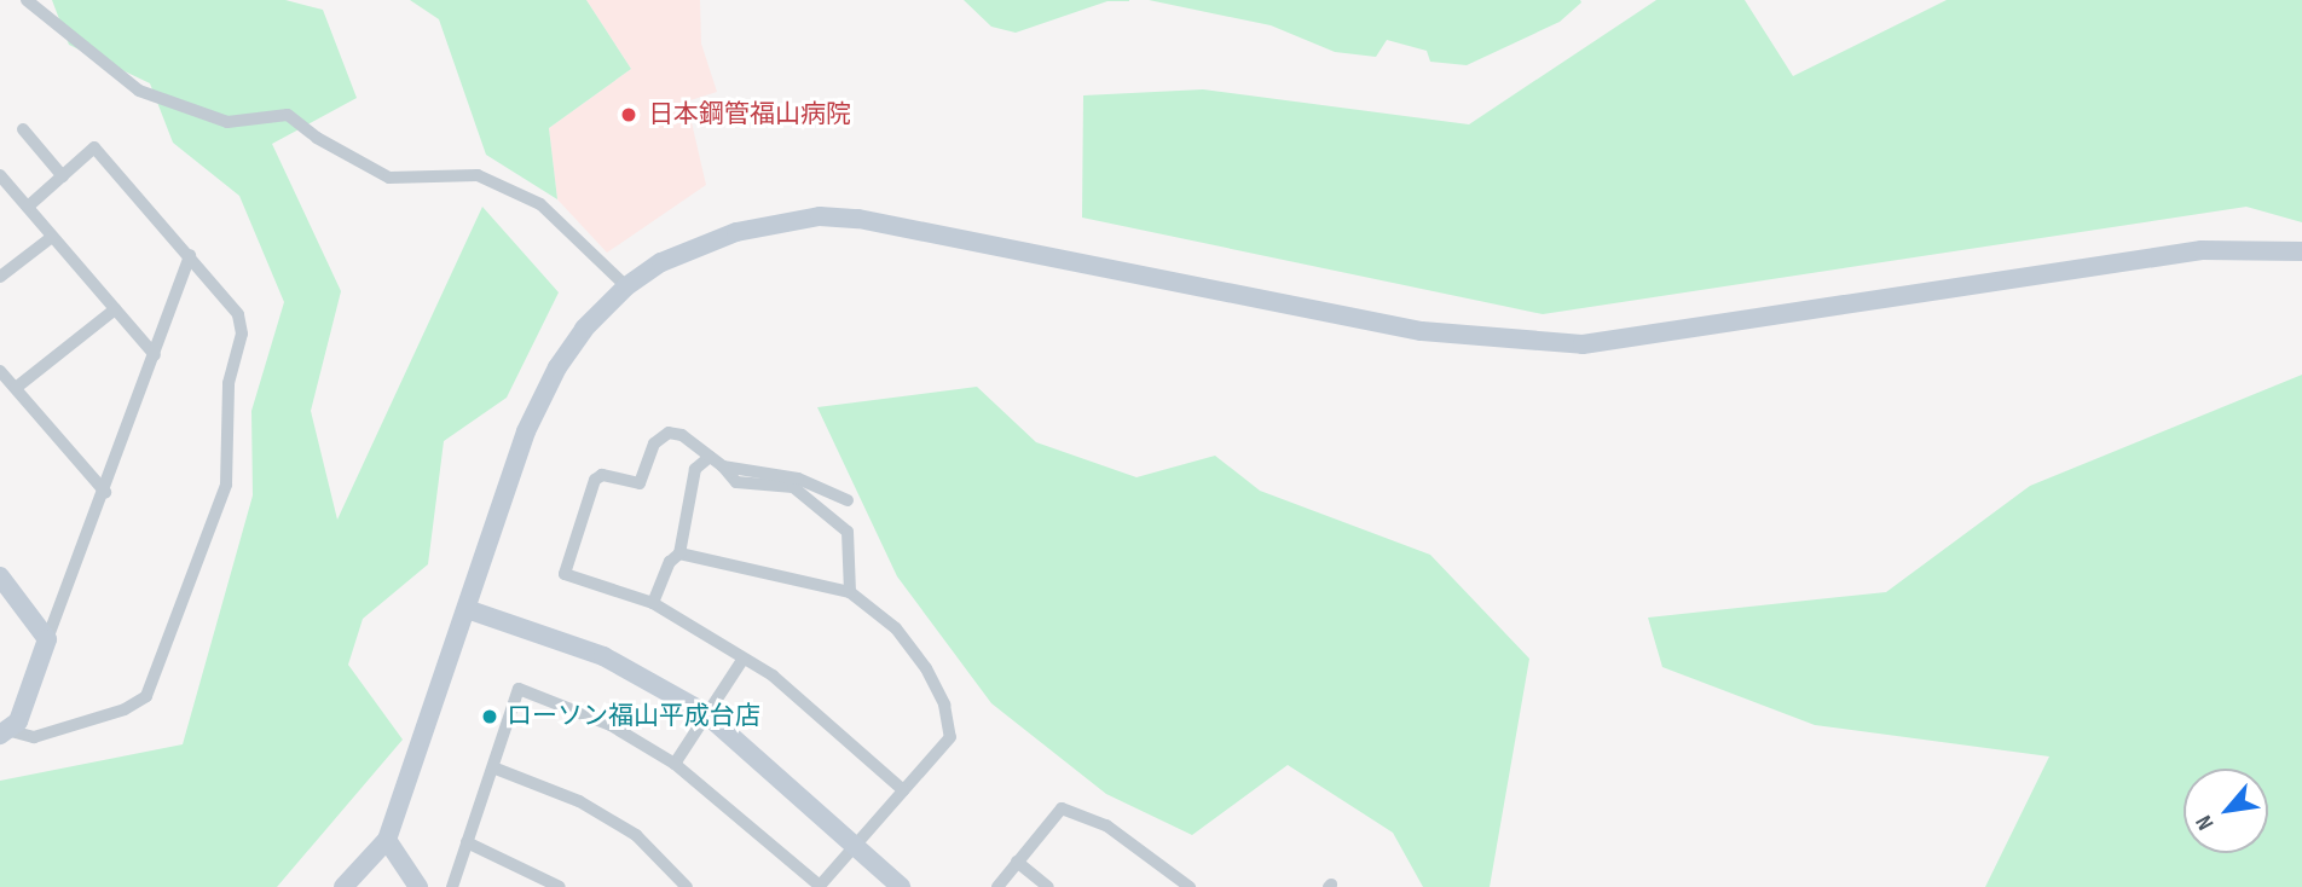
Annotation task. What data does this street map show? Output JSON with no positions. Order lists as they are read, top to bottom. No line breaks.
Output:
{"places":["日本鋼管福山病院","ローソン福山平成台店"],"north":"bottom left"}
